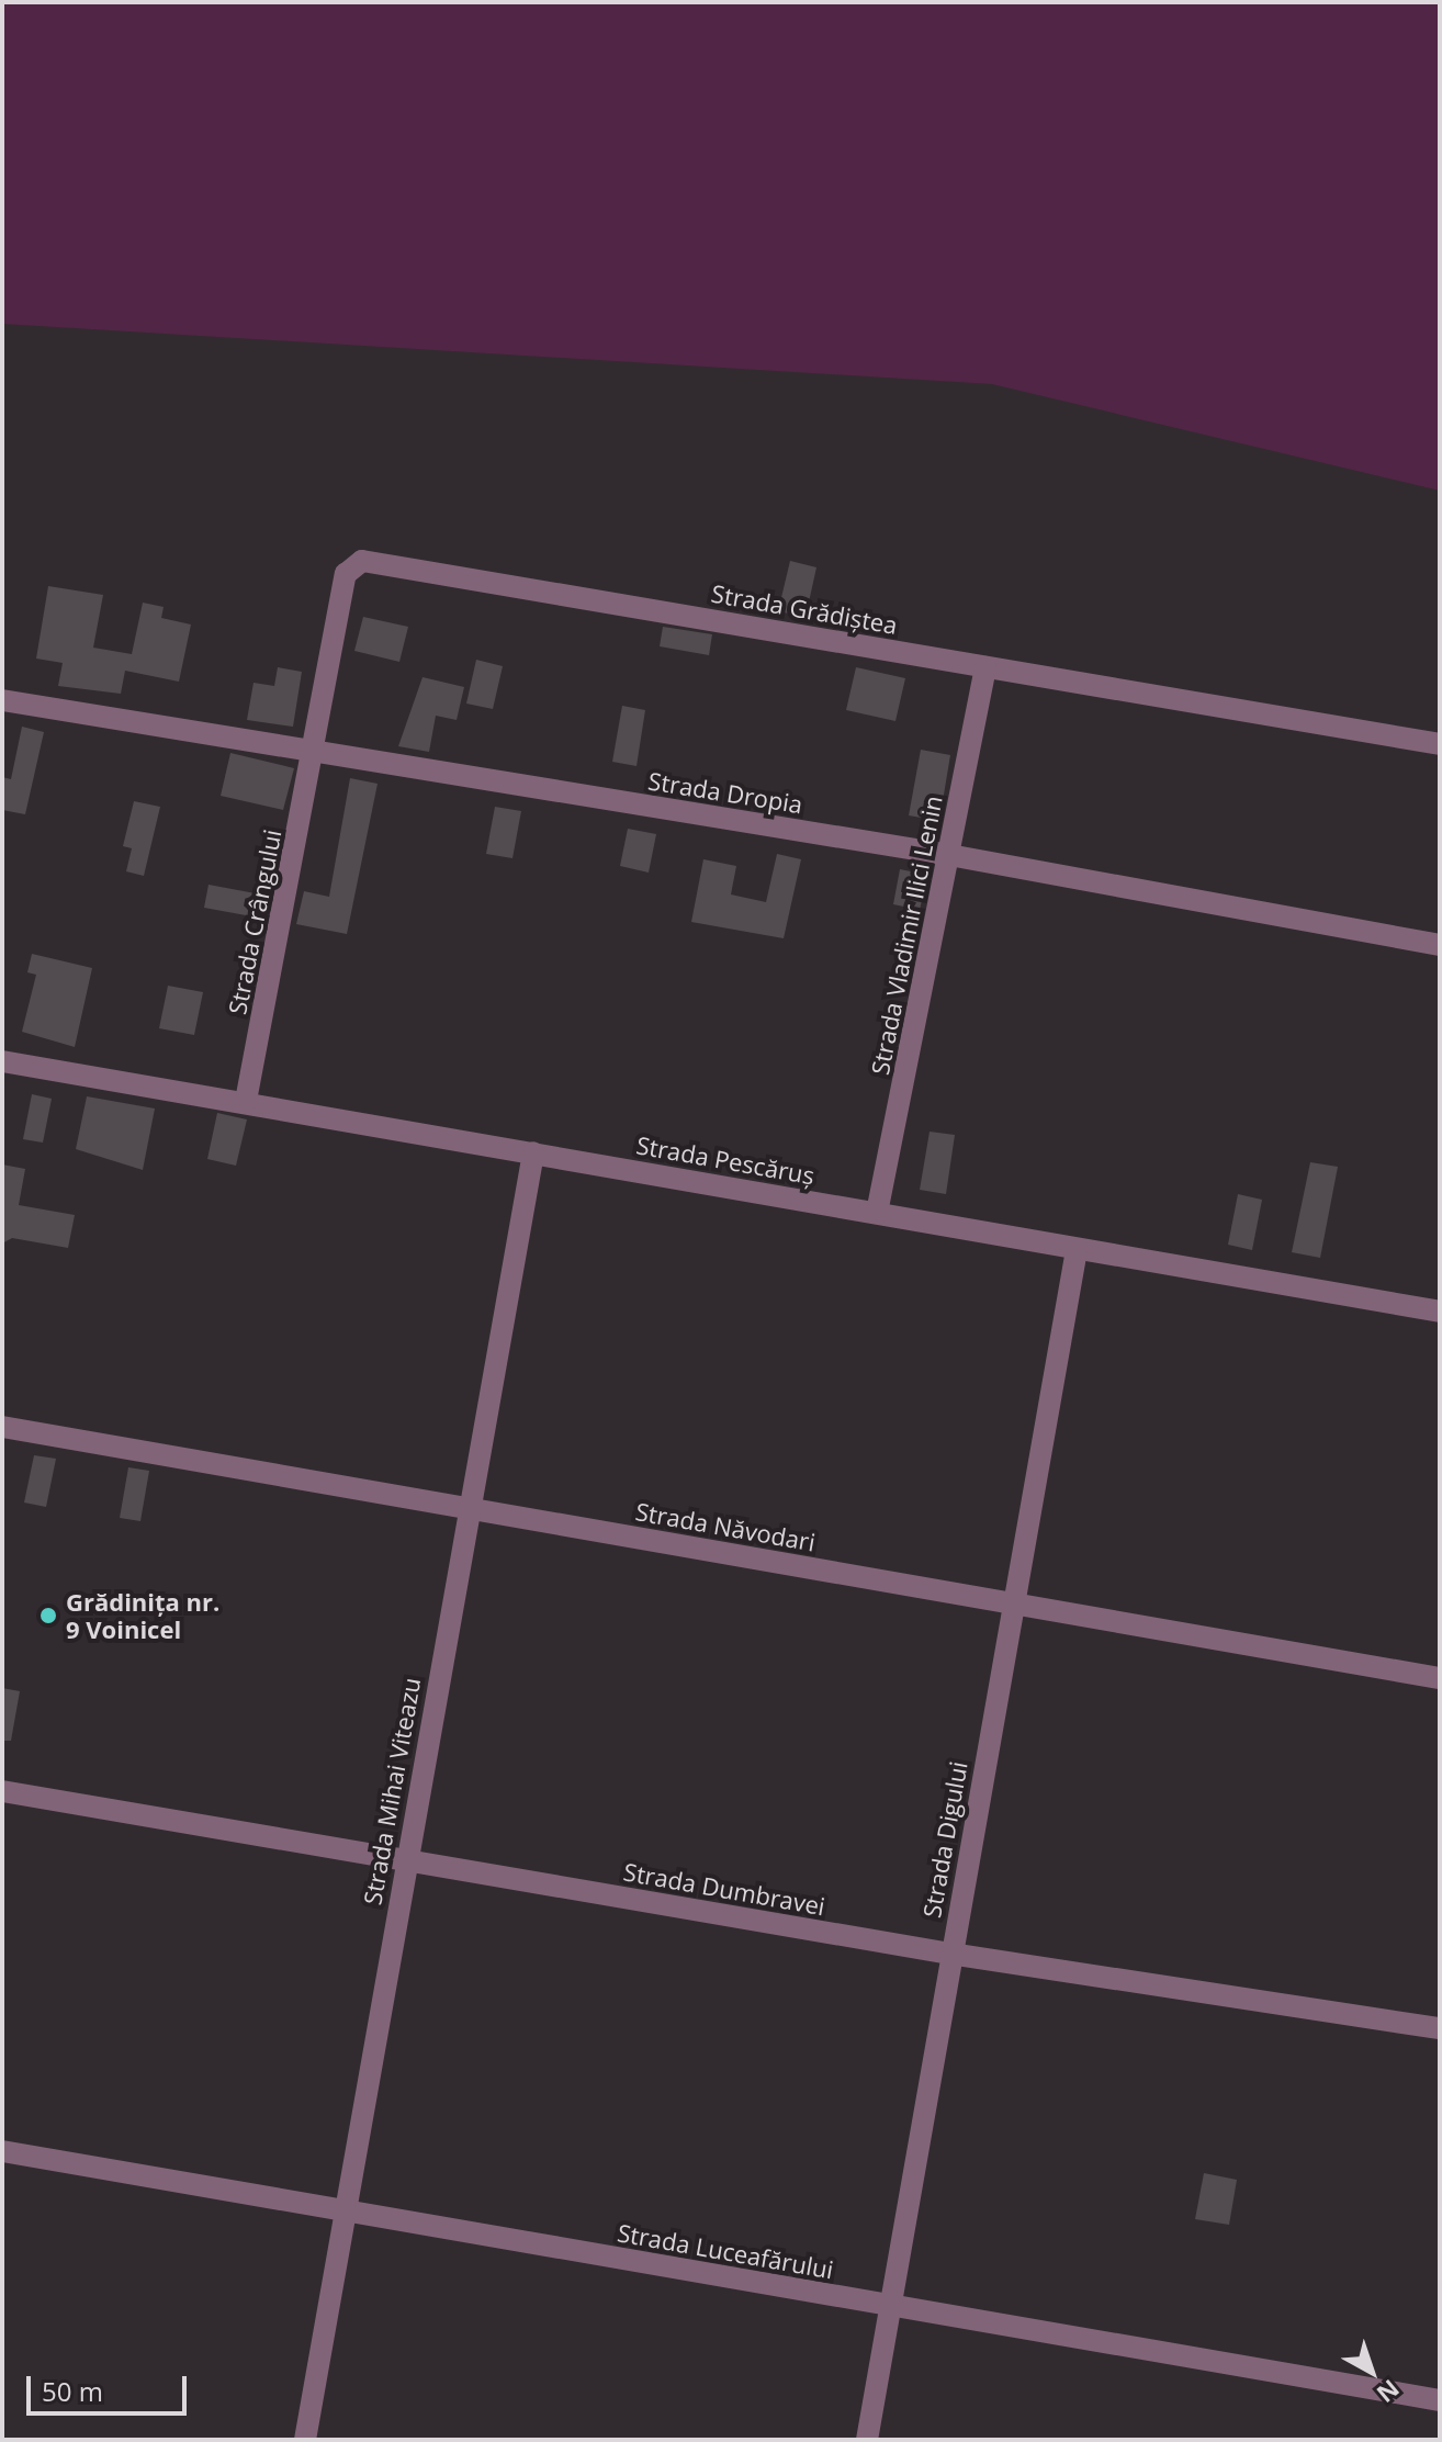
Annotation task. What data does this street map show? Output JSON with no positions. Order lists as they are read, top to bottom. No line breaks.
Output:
{"streets":{"street":["Strada Grădiștea","Strada Dropia","Strada Crângului","Strada Vladimir Ilici Lenin","Strada Pescăruș","Strada Năvodari","Strada Mihai Viteazu","Strada Digului","Strada Dumbravei","Strada Luceafărului"]},"crossings":[["Strada Grădiștea","Strada Dropia"],["Strada Grădiștea","Strada Crângului"],["Strada Grădiștea","Strada Vladimir Ilici Lenin"],["Strada Dropia","Strada Crângului"],["Strada Dropia","Strada Vladimir Ilici Lenin"],["Strada Crângului","Strada Pescăruș"],["Strada Vladimir Ilici Lenin","Strada Pescăruș"],["Strada Pescăruș","Strada Mihai Viteazu"],["Strada Pescăruș","Strada Digului"],["Strada Năvodari","Strada Mihai Viteazu"],["Strada Năvodari","Strada Digului"],["Strada Mihai Viteazu","Strada Dumbravei"],["Strada Mihai Viteazu","Strada Luceafărului"],["Strada Digului","Strada Dumbravei"],["Strada Digului","Strada Luceafărului"]],"places":["Grădinița nr. 9 Voinicel"],"scale_bar":"50 m","north":"bottom right"}
